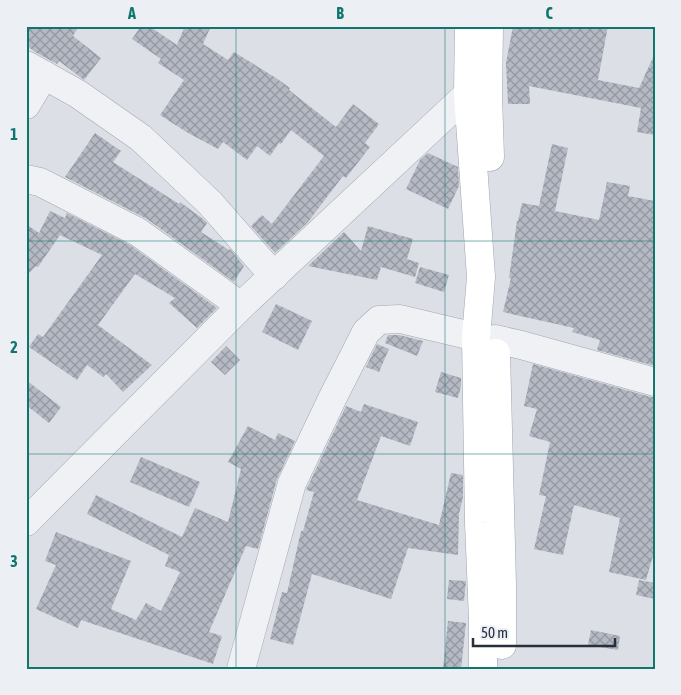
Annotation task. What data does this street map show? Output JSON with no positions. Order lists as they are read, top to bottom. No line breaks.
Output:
{"scale_bar":"50 m","grid":{"columns":["A","B","C"],"rows":["1","2","3"]}}
